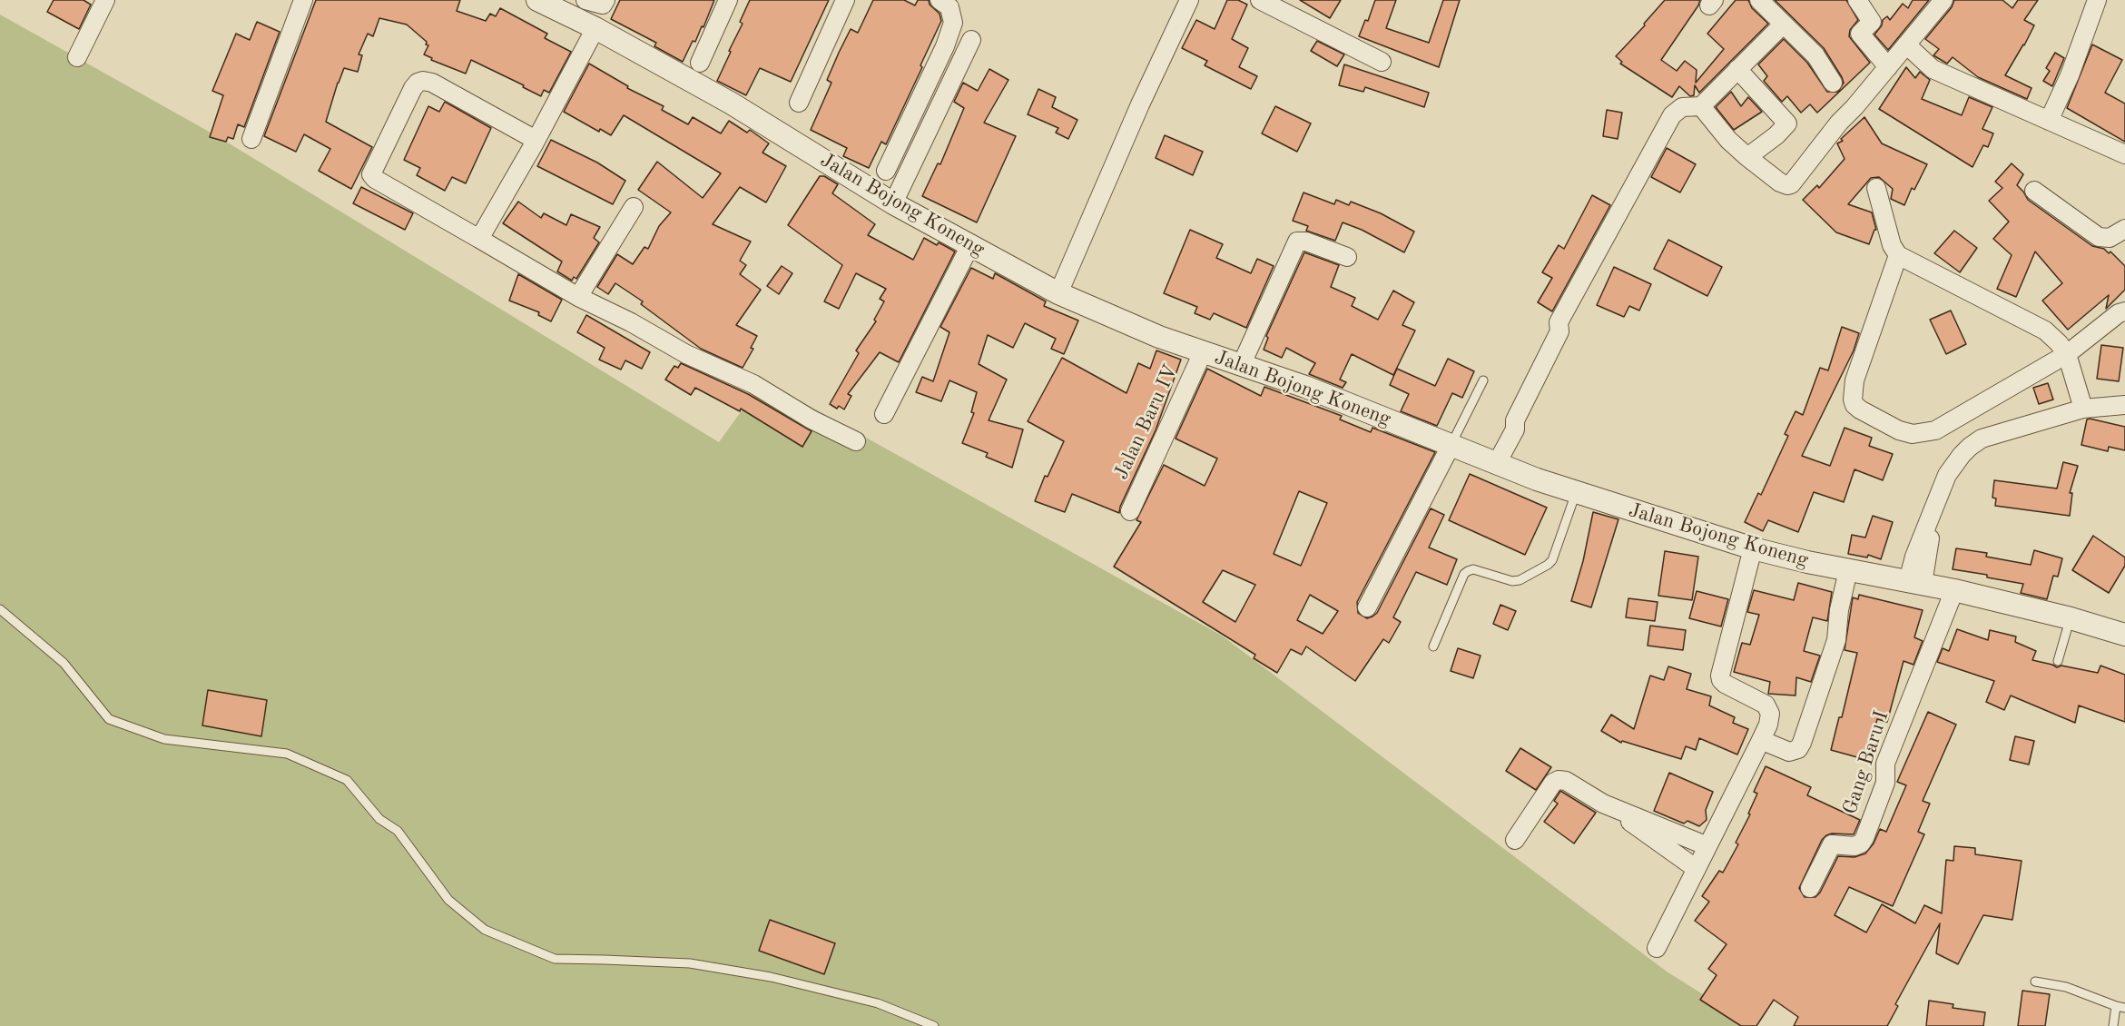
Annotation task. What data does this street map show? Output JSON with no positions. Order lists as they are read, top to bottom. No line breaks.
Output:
{"streets":{"street":["Jalan Bojong Koneng","Jalan Baru IV","Gang Baru I"]},"crossings":[["Jalan Bojong Koneng","Jalan Baru IV"],["Jalan Bojong Koneng","Gang Baru I"]]}
